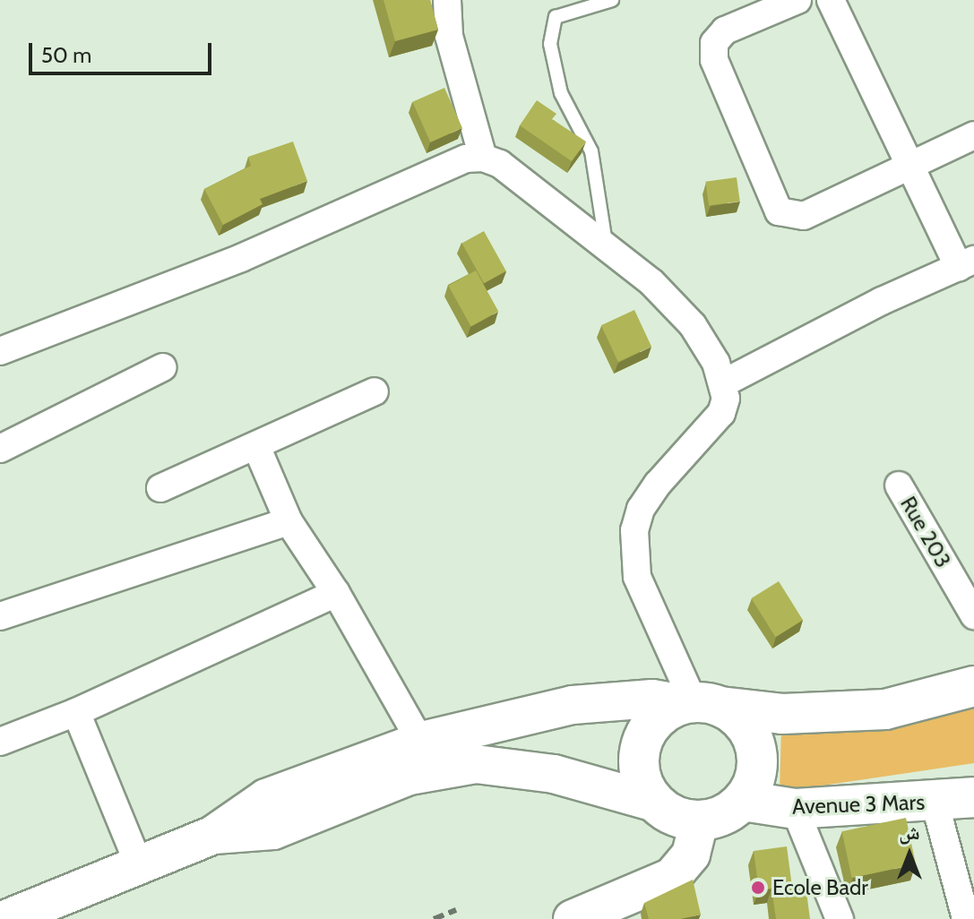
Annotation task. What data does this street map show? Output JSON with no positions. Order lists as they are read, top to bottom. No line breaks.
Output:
{"streets":{"main road":["Avenue 3 Mars"],"street":["Rue 203"]},"places":["Ecole Badr"],"scale_bar":"50 m","north":"top"}
